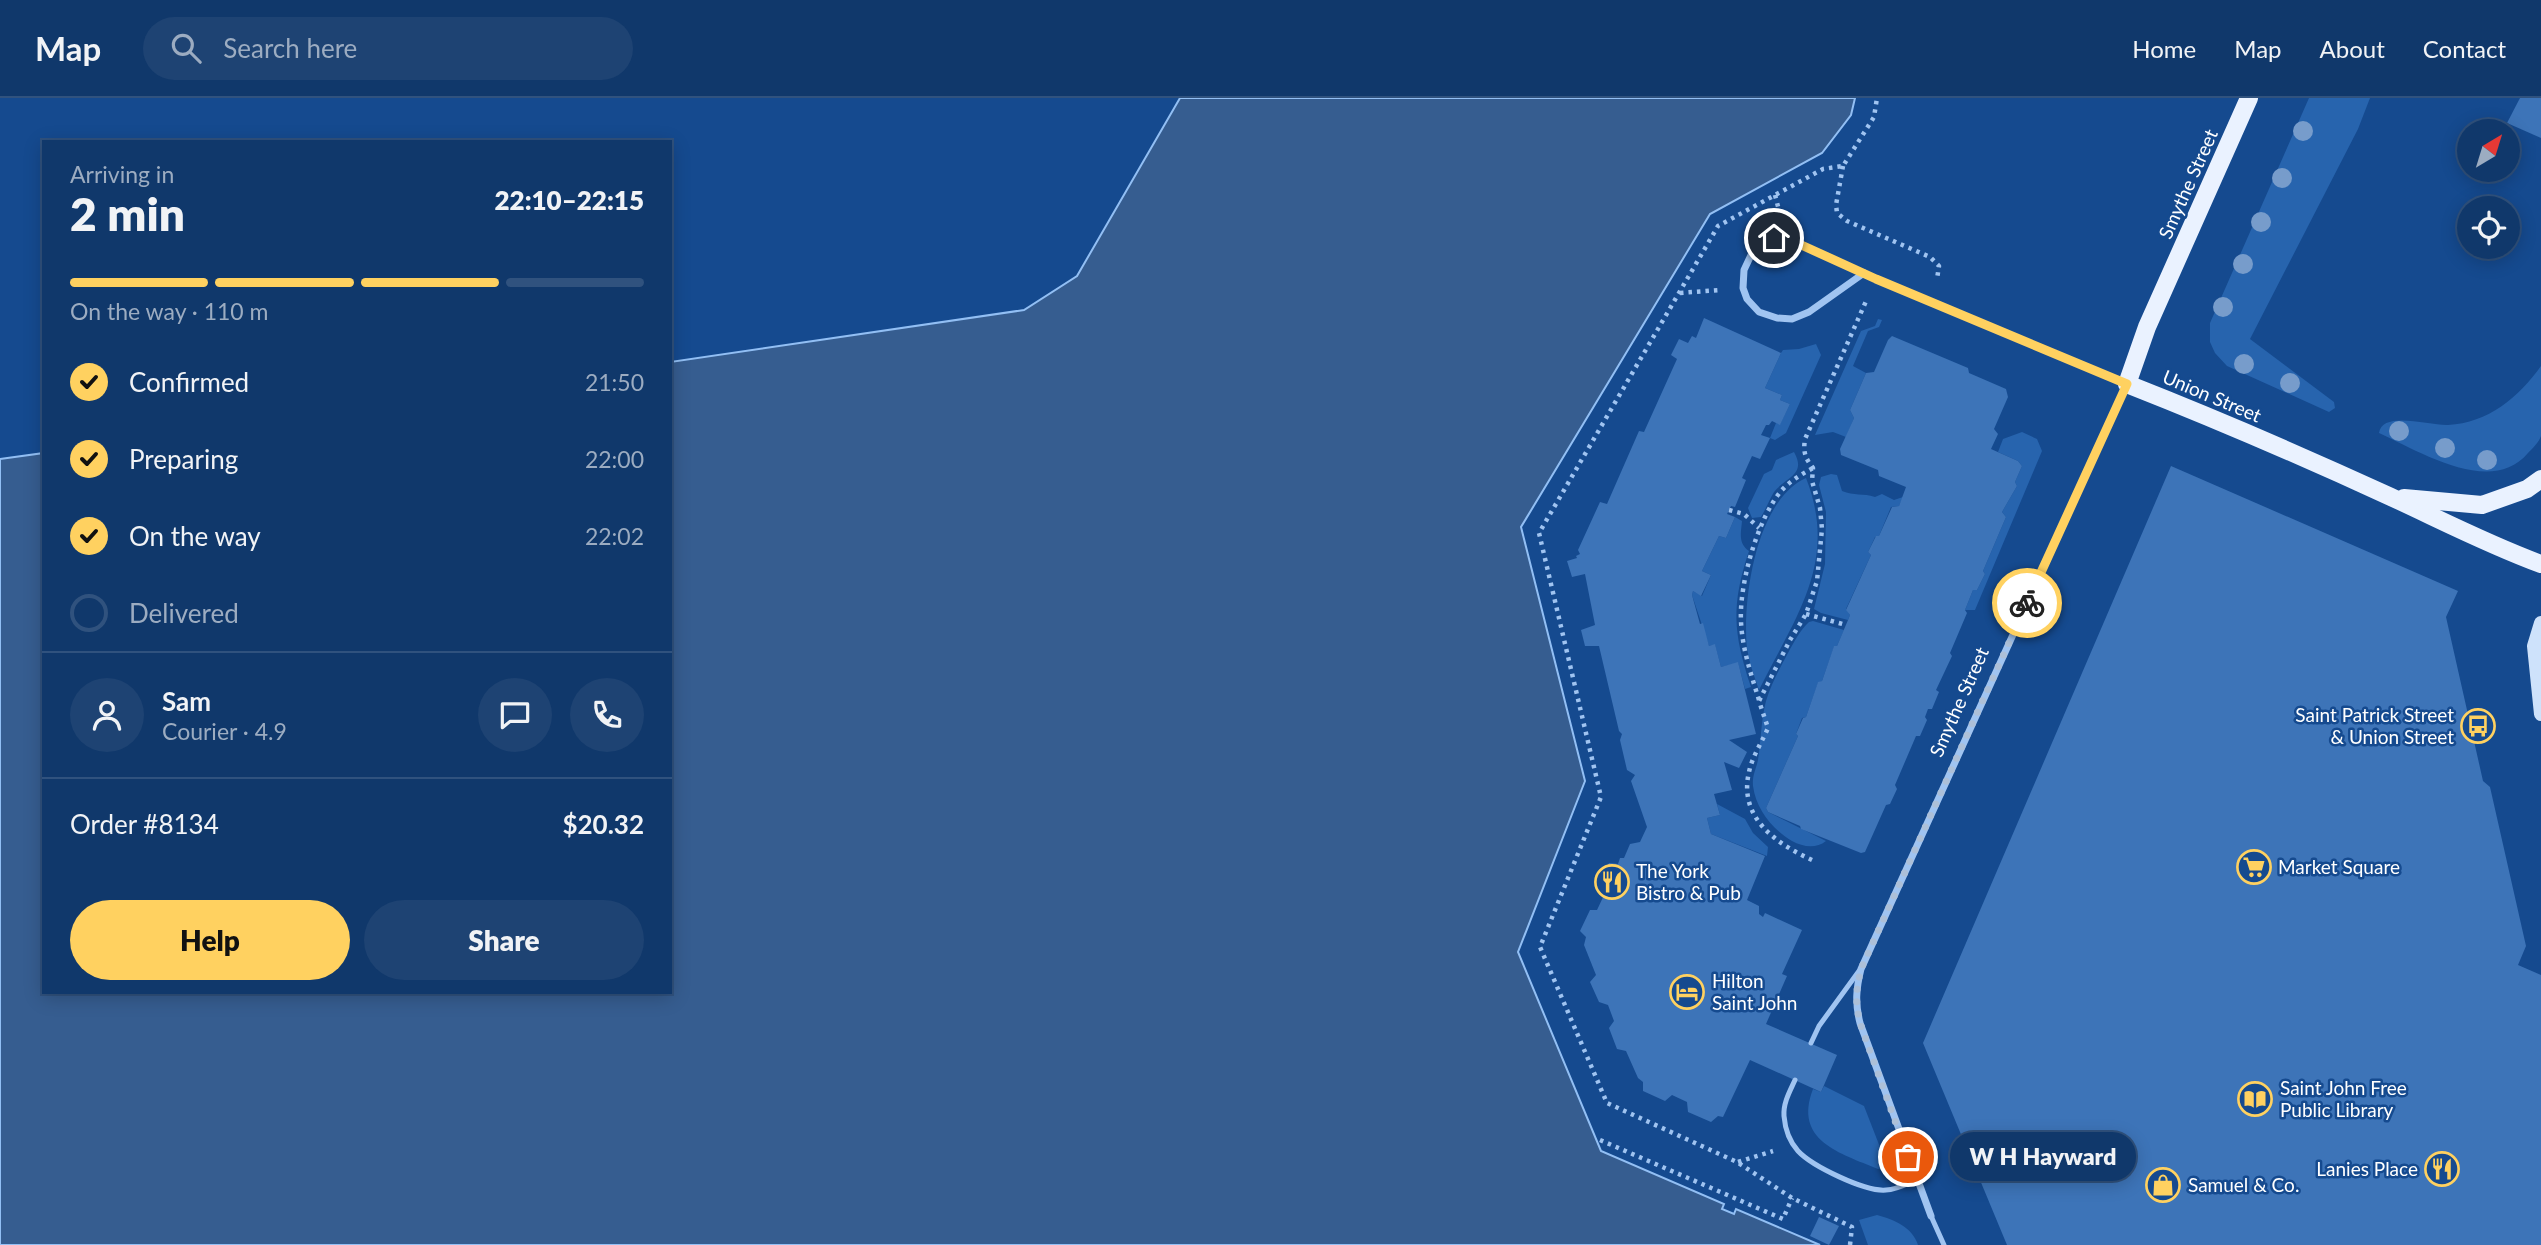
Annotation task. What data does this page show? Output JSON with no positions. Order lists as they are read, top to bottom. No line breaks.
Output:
{"streets":{"main road":["Smythe Street","Union Street"]},"crossings":[["Smythe Street","Union Street"]],"places":{"bus stop":["Saint Patrick Street & Union Street"],"supermarket":["Market Square"],"restaurant":["The York Bistro & Pub","Lanies Place"],"hotel":["Hilton Saint John"],"library":["Saint John Free Public Library"],"other":["W H Hayward"],"shop":["Samuel & Co."]},"north":"top right","page":{"header":"Map","search":"Search here","nav":["Home","Map","About","Contact"],"heading":["2 min","Arriving in","22:10–22:15"],"panel":["Sam","Courier · 4.9","Order #8134","$20.32"],"bar":"On the way · 110 m","list":[["Confirmed","21:50"],["Preparing","22:00"],["On the way","22:02"],"Delivered"],"buttons":["Help","Share"],"bubble":"W H Hayward"}}
